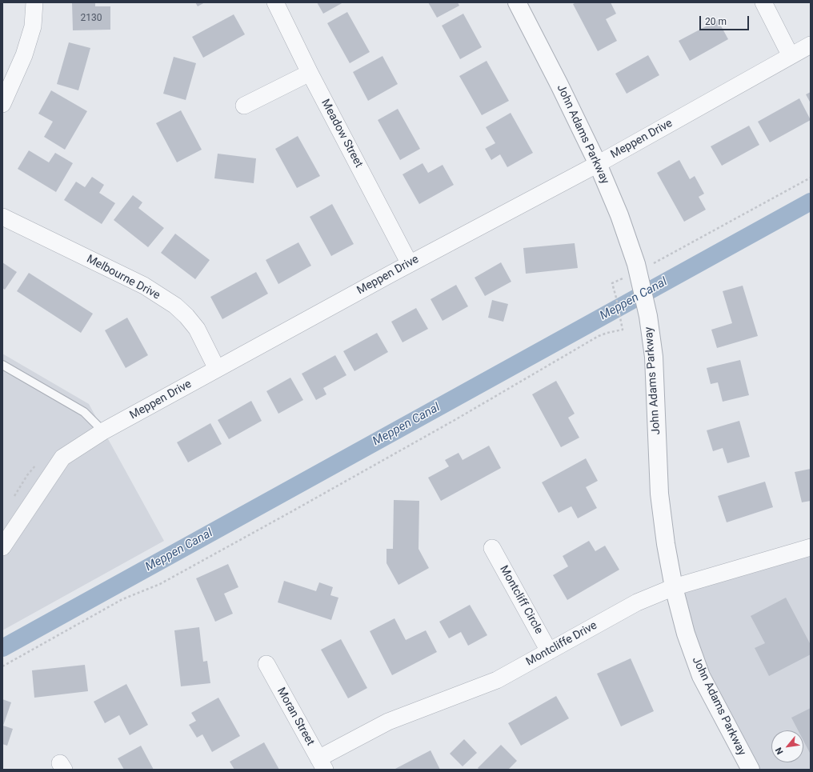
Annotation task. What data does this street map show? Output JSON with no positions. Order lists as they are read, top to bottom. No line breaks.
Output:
{"streets":{"street":["Meadow Street","John Adams Parkway","Meppen Drive","Melbourne Drive","Montcliff Circle","Montcliffe Drive","Moran Street"]},"crossings":[["Meadow Street","Meppen Drive"],["John Adams Parkway","Meppen Drive"],["John Adams Parkway","Montcliffe Drive"],["Meppen Drive","Melbourne Drive"],["Montcliff Circle","Montcliffe Drive"],["Montcliffe Drive","Moran Street"]],"water":["Meppen Canal"],"house_numbers":["2130"],"scale_bar":"20 m","north":"bottom left"}
